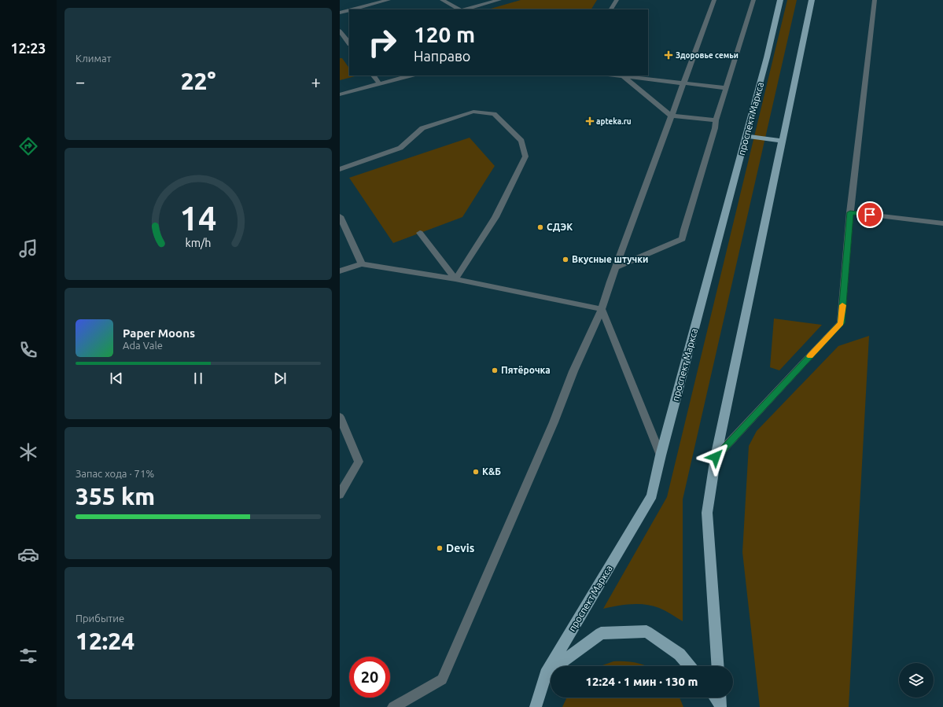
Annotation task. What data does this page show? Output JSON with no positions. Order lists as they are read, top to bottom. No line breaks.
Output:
{"streets":{"main road":["проспект Маркса"]},"places":{"health":["Здоровье семьи","apteka.ru"],"other":["СДЭК","Вкусные штучки","Пятёрочка","К&Б","Devis"]},"page":{"tabs":"12:23","tile":["Климат",["Запас хода · 71%","355 km"],["Прибытие","12:24"]],"turn":["120 m","Направо"],"heat":["−","22°","+"],"song":["Paper Moons","Ada Vale"],"limit":"20","trip":"12:24 · 1 мин · 130 m","gauge":["14","km/h"]}}
